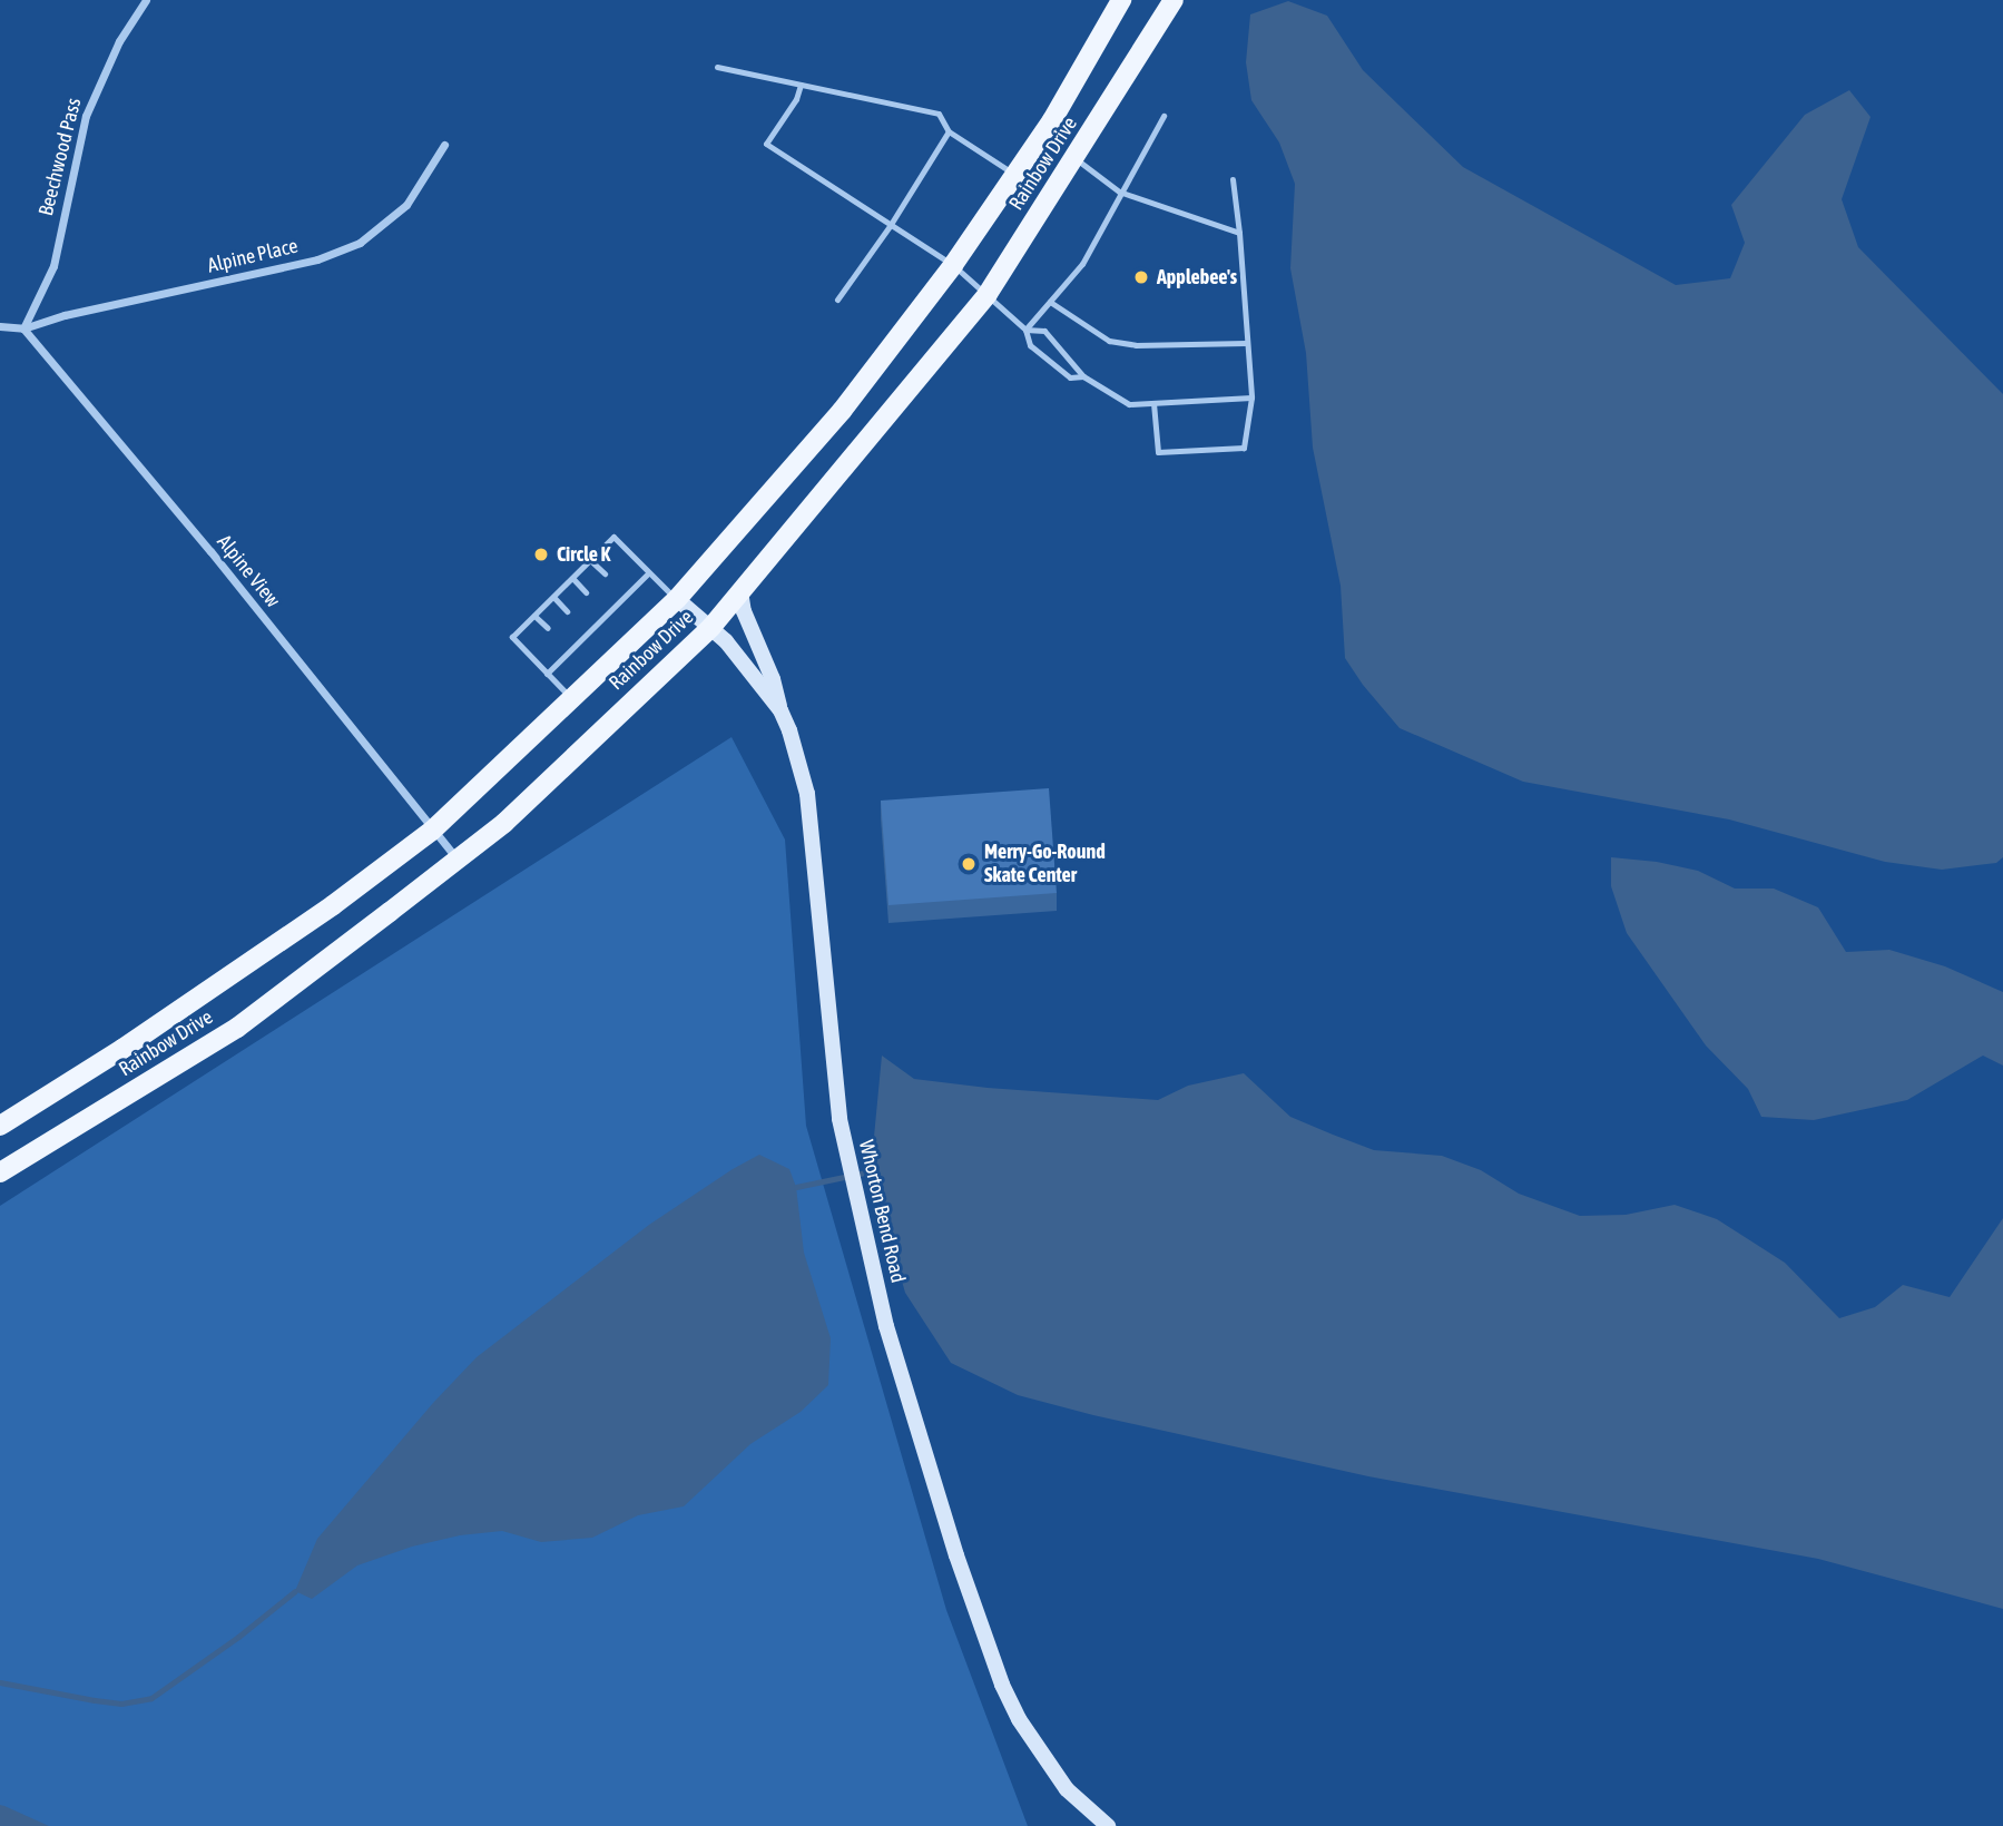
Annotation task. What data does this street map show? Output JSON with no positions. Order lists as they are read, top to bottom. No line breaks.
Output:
{"streets":{"main road":["Rainbow Drive","Whorton Bend Road"],"street":["Beechwood Pass","Alpine Place","Alpine View"]},"crossings":[["Beechwood Pass","Alpine Place"],["Beechwood Pass","Alpine View"],["Rainbow Drive","Alpine View"],["Rainbow Drive","Whorton Bend Road"],["Alpine Place","Alpine View"]],"places":["Applebee's","Circle K","Merry-Go-Round Skate Center"]}
